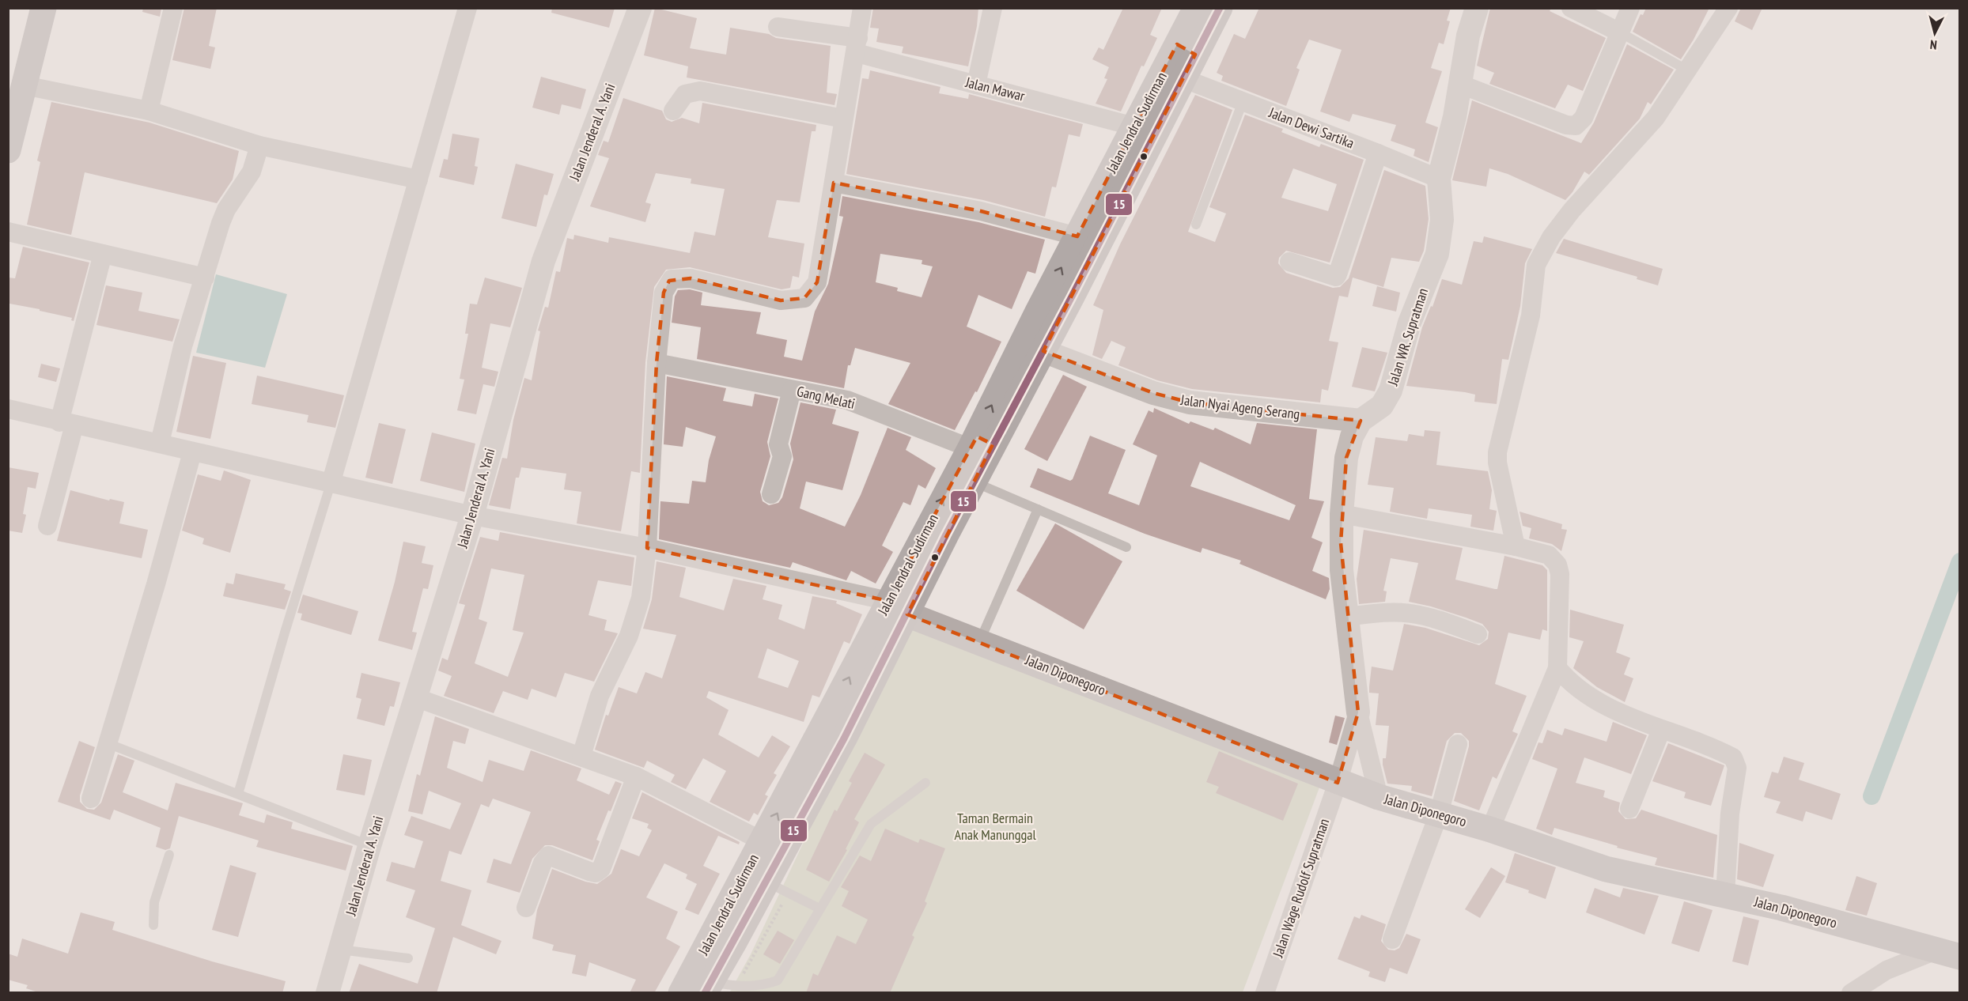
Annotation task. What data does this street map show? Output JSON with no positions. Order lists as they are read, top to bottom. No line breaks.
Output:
{"streets":{"main road":["Jalan Jendral Sudirman","Jalan Diponegoro"],"street":["Jalan Mawar","Jalan Dewi Sartika","Jalan Jenderal A. Yani","Jalan WR. Supratman","Gang Melati","Jalan Nyai Ageng Serang","Jalan Wage Rudolf Supratman"]},"crossings":[["Jalan Mawar","Jalan Jendral Sudirman"],["Jalan Jendral Sudirman","Jalan Dewi Sartika"],["Jalan Jendral Sudirman","Gang Melati"],["Jalan Jendral Sudirman","Jalan Nyai Ageng Serang"],["Jalan Jendral Sudirman","Jalan Diponegoro"],["Jalan Dewi Sartika","Jalan WR. Supratman"],["Jalan WR. Supratman","Jalan Nyai Ageng Serang"],["Jalan WR. Supratman","Jalan Diponegoro"],["Jalan WR. Supratman","Jalan Wage Rudolf Supratman"],["Jalan Diponegoro","Jalan Wage Rudolf Supratman"]],"parks":["Taman Bermain Anak Manunggal"],"lines":["transit line 15"],"north":"bottom"}
